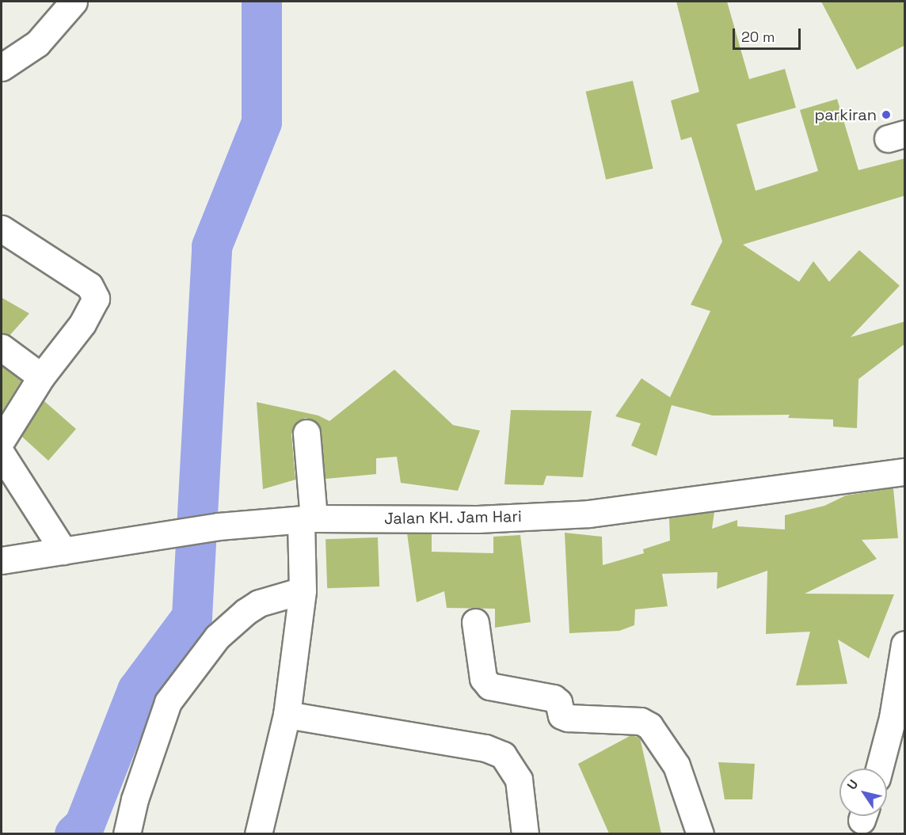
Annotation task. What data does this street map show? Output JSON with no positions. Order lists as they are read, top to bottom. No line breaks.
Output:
{"streets":{"street":["Jalan KH. Jam Hari"]},"places":["parkiran"],"scale_bar":"20 m","north":"top left"}
